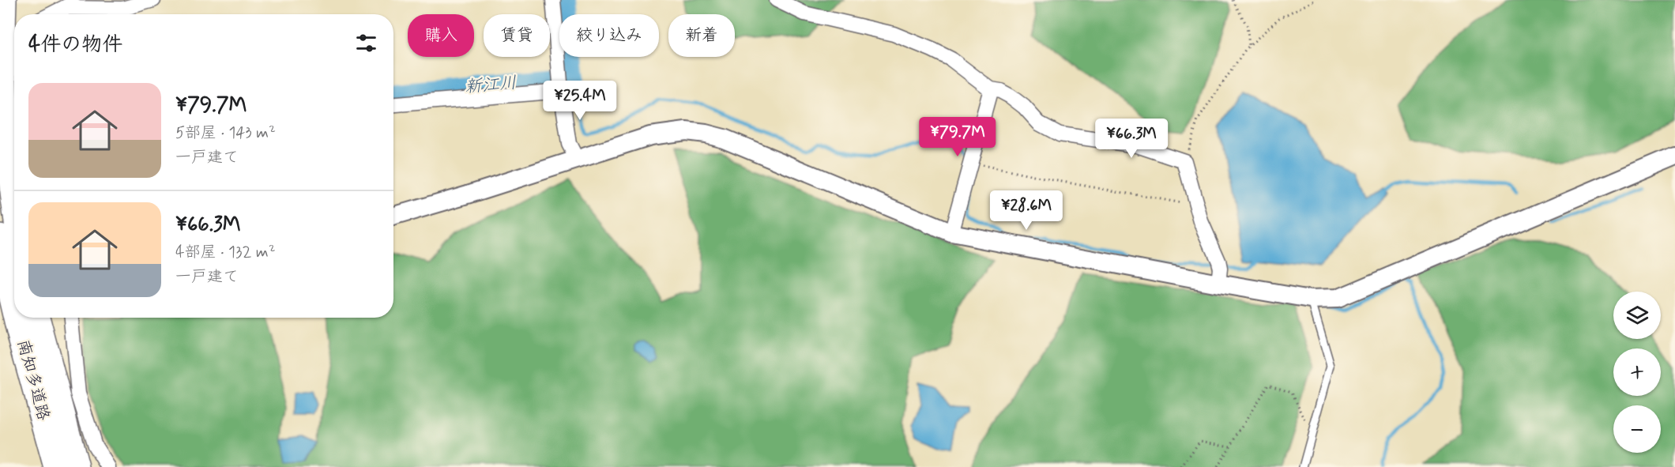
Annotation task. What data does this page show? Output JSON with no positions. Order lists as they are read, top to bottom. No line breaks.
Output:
{"streets":{"highway":["南知多道路"]},"water":["新江川"],"page":{"chip":["購入","賃貸","絞り込み","新着"],"heading":"4件の物件","list":[{"name":"¥79.7M","note":"5部屋 · 143 m² · 一戸建て"},{"name":"¥66.3M","note":"4部屋 · 132 m² · 一戸建て"}],"price":["¥25.4M","¥79.7M","¥66.3M","¥28.6M"],"map_buttons":["+","−"]}}
